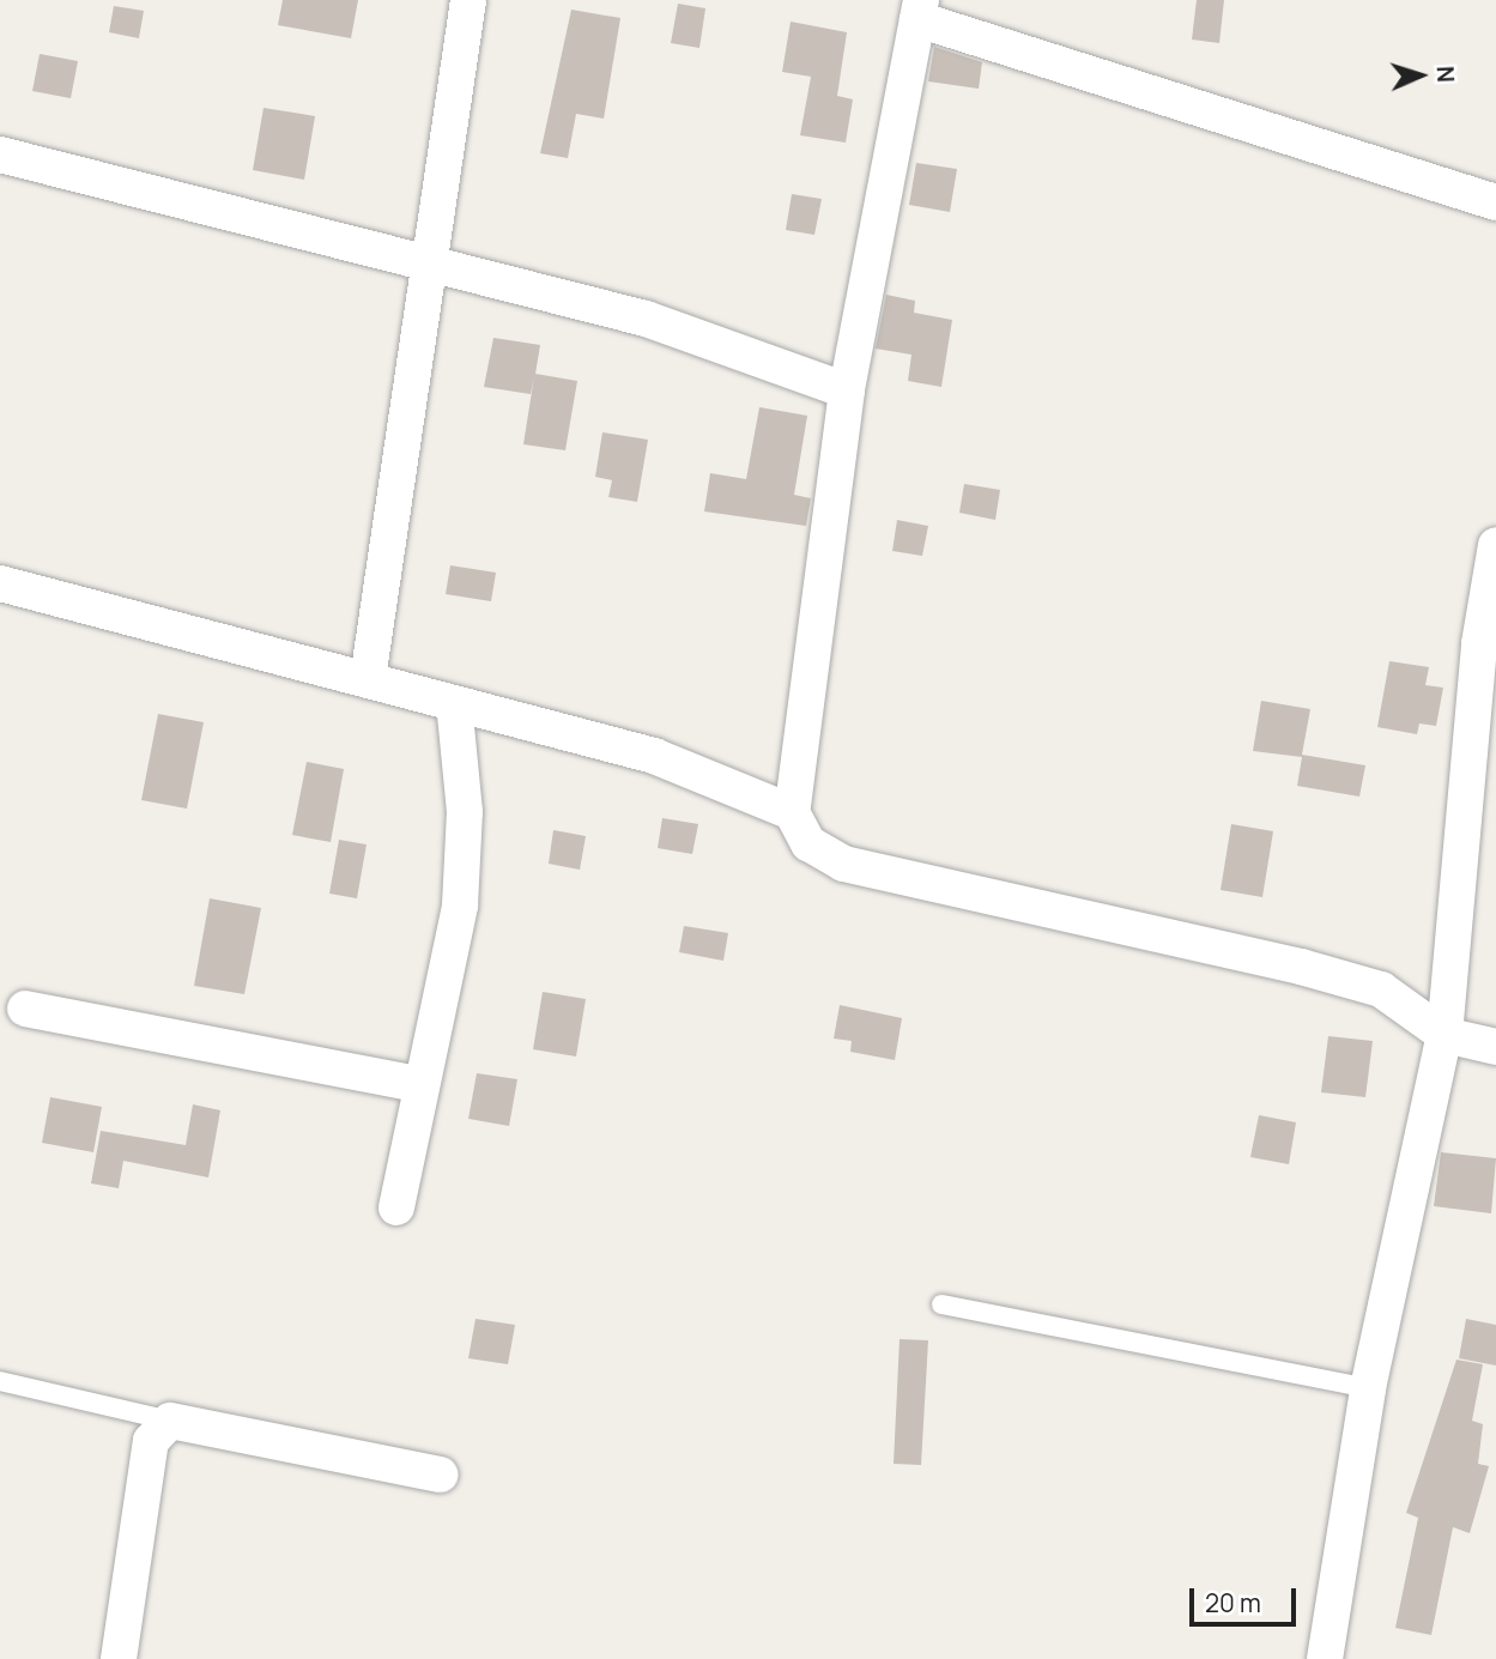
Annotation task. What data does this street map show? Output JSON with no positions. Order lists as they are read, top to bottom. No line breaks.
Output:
{"scale_bar":"20 m","north":"right"}
